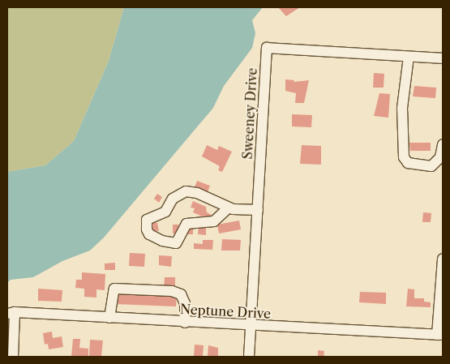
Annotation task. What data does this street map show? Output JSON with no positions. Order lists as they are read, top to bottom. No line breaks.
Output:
{"streets":{"street":["Sweeney Drive","Neptune Drive"]},"crossings":[["Sweeney Drive","Neptune Drive"]]}
